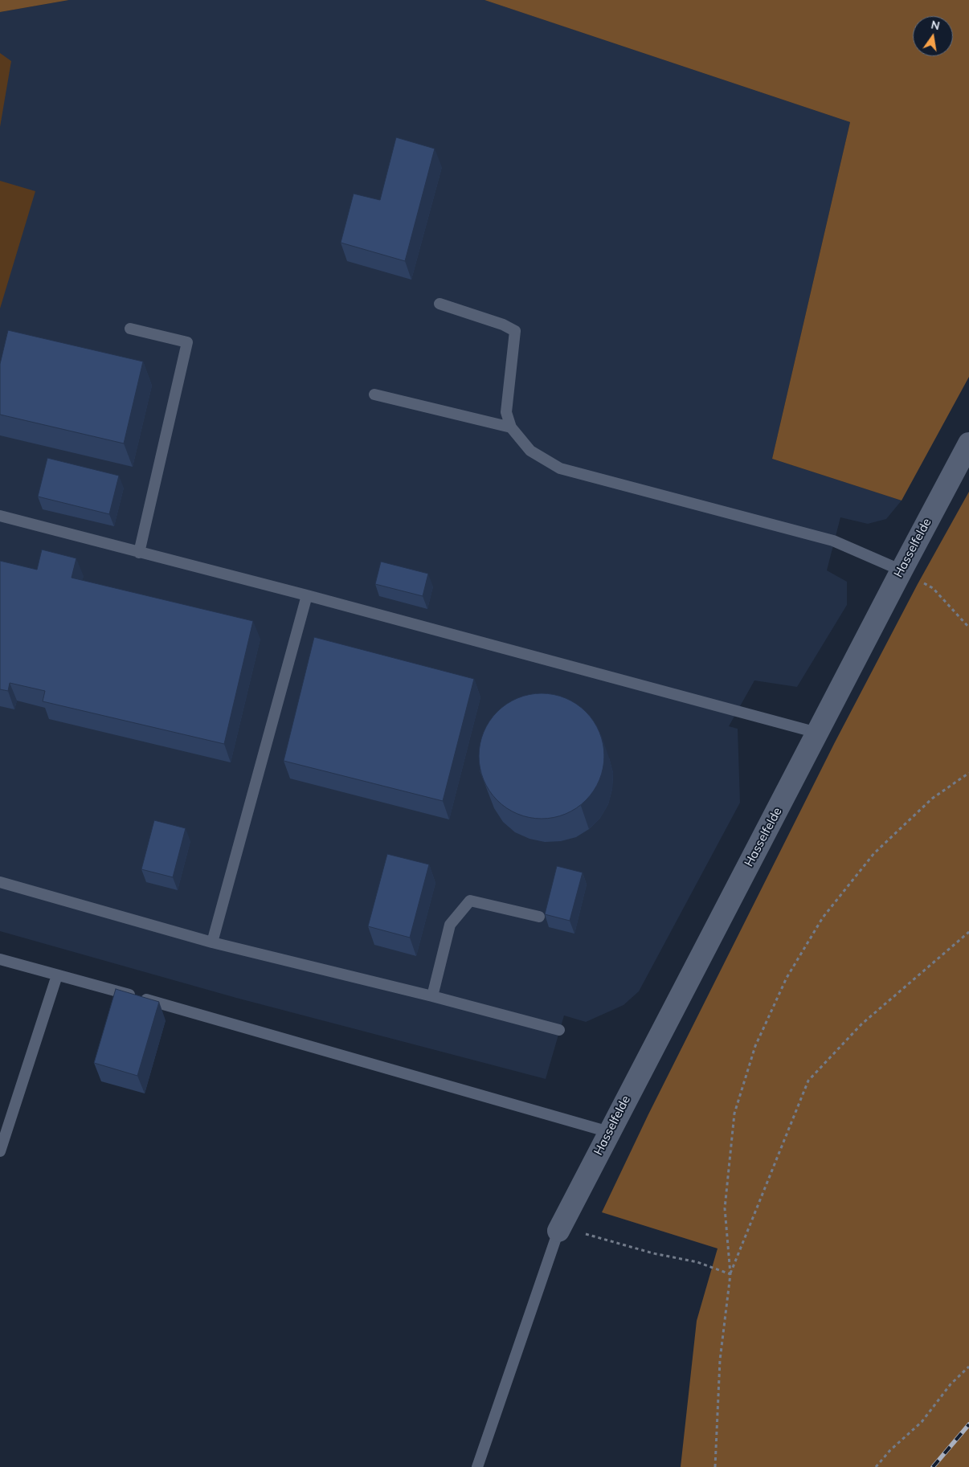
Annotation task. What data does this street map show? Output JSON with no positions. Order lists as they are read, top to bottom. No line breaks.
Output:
{"streets":{"street":["Hasselfelde"]},"north":"top"}
